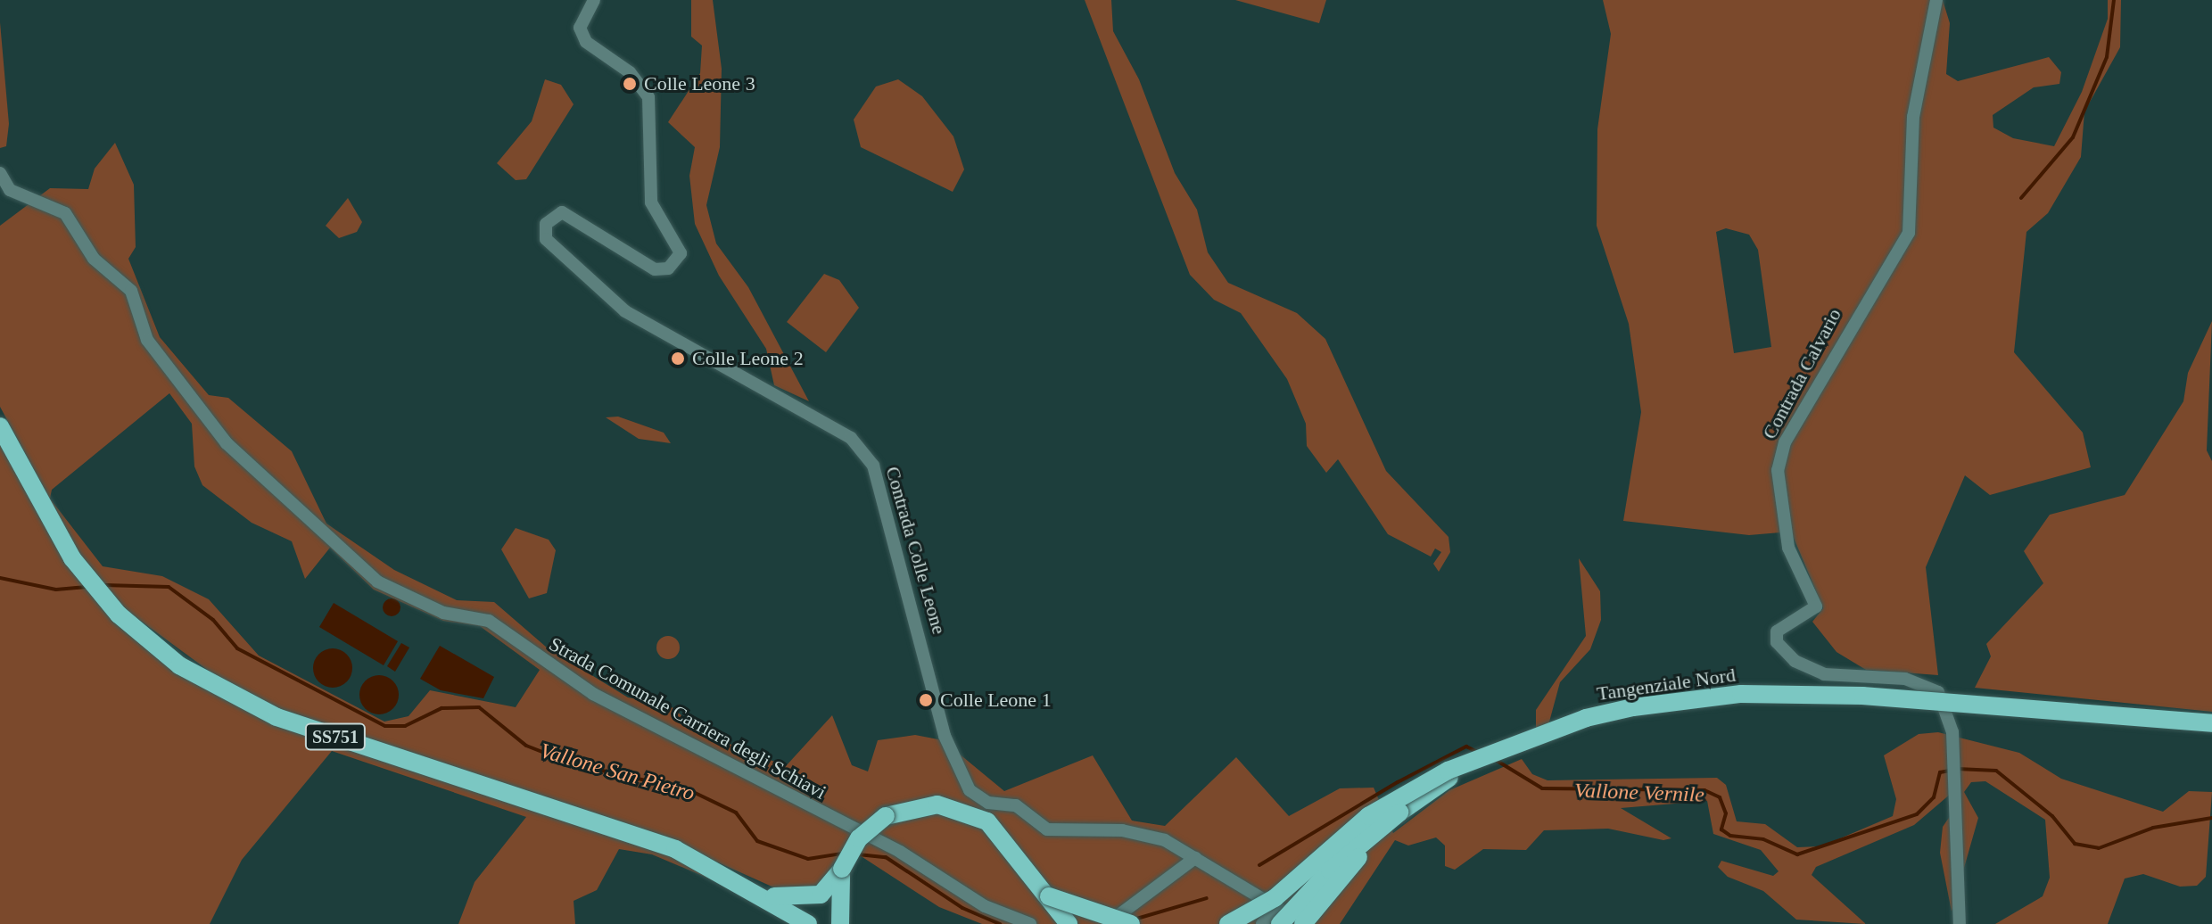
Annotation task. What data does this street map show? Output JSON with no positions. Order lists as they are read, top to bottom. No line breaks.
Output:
{"streets":{"main road":["Tangenziale Nord","SS751"],"street":["Contrada Calvario","Contrada Colle Leone","Strada Comunale Carriera degli Schiavi"]},"crossings":[["Contrada Colle Leone","Tangenziale Nord"]],"water":["Vallone San Pietro","Vallone Vernile"],"places":["Colle Leone 3","Colle Leone 2","Colle Leone 1"]}
